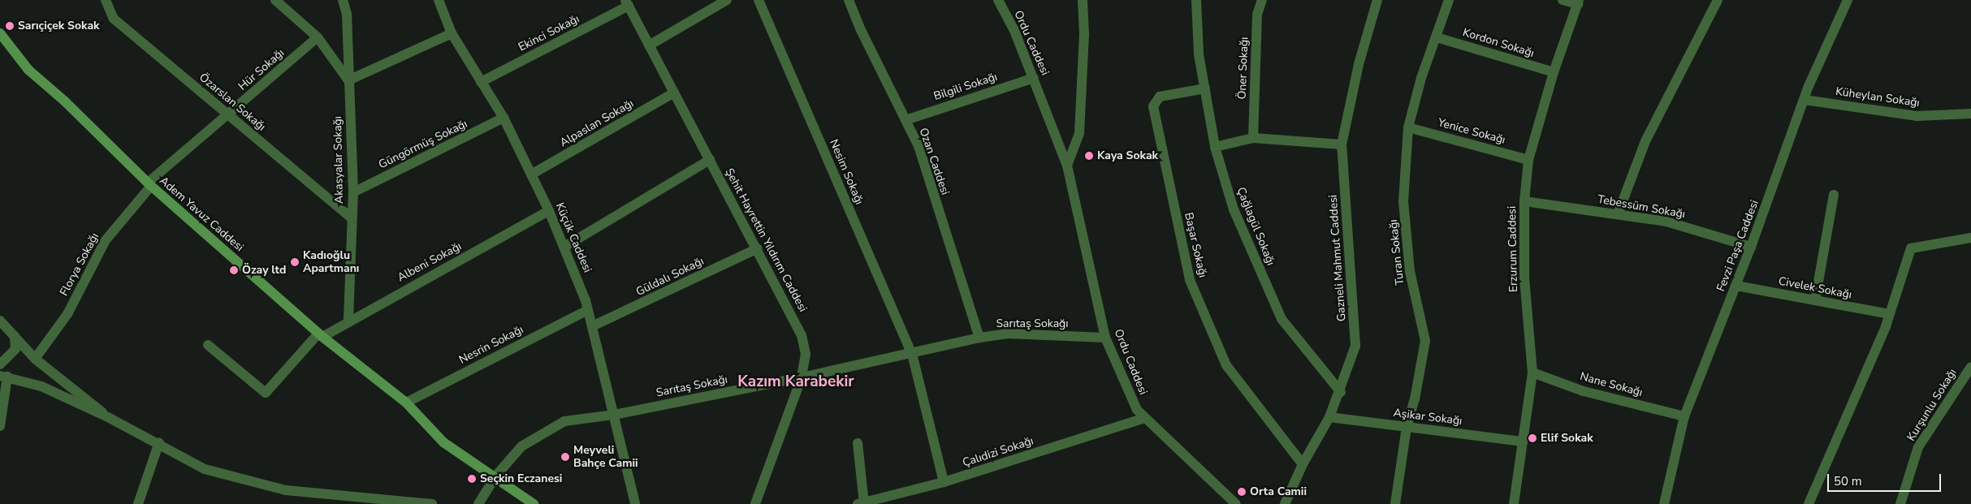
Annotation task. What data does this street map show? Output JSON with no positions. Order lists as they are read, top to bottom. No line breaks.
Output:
{"streets":{"main road":["Adem Yavuz Caddesi"],"street":["Ekinci Sokağı","Ordu Caddesi","Kordon Sokağı","Öner Sokağı","Hür Sokağı","Bilgili Sokağı","Küheylan Sokağı","Özarslan Sokağı","Alpaslan Sokağı","Yenice Sokağı","Güngörmüş Sokağı","Akasyalar Sokağı","Ozan Caddesi","Nesim Sokağı","Tebessüm Sokağı","Çağlagül Sokağı","Küçük Caddesi","Şehit Hayrettin Yıldırım Caddesi","Başar Sokağı","Fevzi Paşa Caddesi","Erzurum Caddesi","Turan Sokağı","Gazneli Mahmut Caddesi","Albeni Sokağı","Florya Sokağı","Güldalı Sokağı","Civelek Sokağı","Sarıtaş Sokağı","Nesrin Sokağı","Nane Sokağı","Kurşunlu Sokağı","Aşikar Sokağı","Çalıdizi Sokağı"]},"crossings":[["Ekinci Sokağı","Küçük Caddesi"],["Ekinci Sokağı","Şehit Hayrettin Yıldırım Caddesi"],["Ordu Caddesi","Bilgili Sokağı"],["Ordu Caddesi","Sarıtaş Sokağı"],["Ordu Caddesi","Çalıdizi Sokağı"],["Kordon Sokağı","Erzurum Caddesi"],["Kordon Sokağı","Turan Sokağı"],["Hür Sokağı","Özarslan Sokağı"],["Hür Sokağı","Adem Yavuz Caddesi"],["Hür Sokağı","Florya Sokağı"],["Bilgili Sokağı","Ozan Caddesi"],["Küheylan Sokağı","Fevzi Paşa Caddesi"],["Özarslan Sokağı","Akasyalar Sokağı"],["Alpaslan Sokağı","Küçük Caddesi"],["Alpaslan Sokağı","Şehit Hayrettin Yıldırım Caddesi"],["Yenice Sokağı","Erzurum Caddesi"],["Yenice Sokağı","Turan Sokağı"],["Güngörmüş Sokağı","Akasyalar Sokağı"],["Güngörmüş Sokağı","Küçük Caddesi"],["Akasyalar Sokağı","Albeni Sokağı"],["Ozan Caddesi","Sarıtaş Sokağı"],["Nesim Sokağı","Sarıtaş Sokağı"],["Tebessüm Sokağı","Fevzi Paşa Caddesi"],["Tebessüm Sokağı","Erzurum Caddesi"],["Adem Yavuz Caddesi","Albeni Sokağı"],["Adem Yavuz Caddesi","Florya Sokağı"],["Adem Yavuz Caddesi","Sarıtaş Sokağı"],["Adem Yavuz Caddesi","Nesrin Sokağı"],["Çağlagül Sokağı","Başar Sokağı"],["Çağlagül Sokağı","Gazneli Mahmut Caddesi"],["Küçük Caddesi","Albeni Sokağı"],["Küçük Caddesi","Güldalı Sokağı"],["Küçük Caddesi","Sarıtaş Sokağı"],["Küçük Caddesi","Nesrin Sokağı"],["Şehit Hayrettin Yıldırım Caddesi","Güldalı Sokağı"],["Şehit Hayrettin Yıldırım Caddesi","Sarıtaş Sokağı"],["Başar Sokağı","Gazneli Mahmut Caddesi"],["Fevzi Paşa Caddesi","Civelek Sokağı"],["Fevzi Paşa Caddesi","Nane Sokağı"],["Erzurum Caddesi","Nane Sokağı"],["Erzurum Caddesi","Aşikar Sokağı"],["Turan Sokağı","Aşikar Sokağı"],["Gazneli Mahmut Caddesi","Aşikar Sokağı"]],"districts":["Kazım Karabekir"],"places":["Sarıçiçek Sokak","Kaya Sokak","Kadıoğlu Apartmanı","Özay ltd","Elif Sokak","Meyveli Bahçe Camii","Seçkin Eczanesi","Orta Camii"],"scale_bar":"50 m"}
